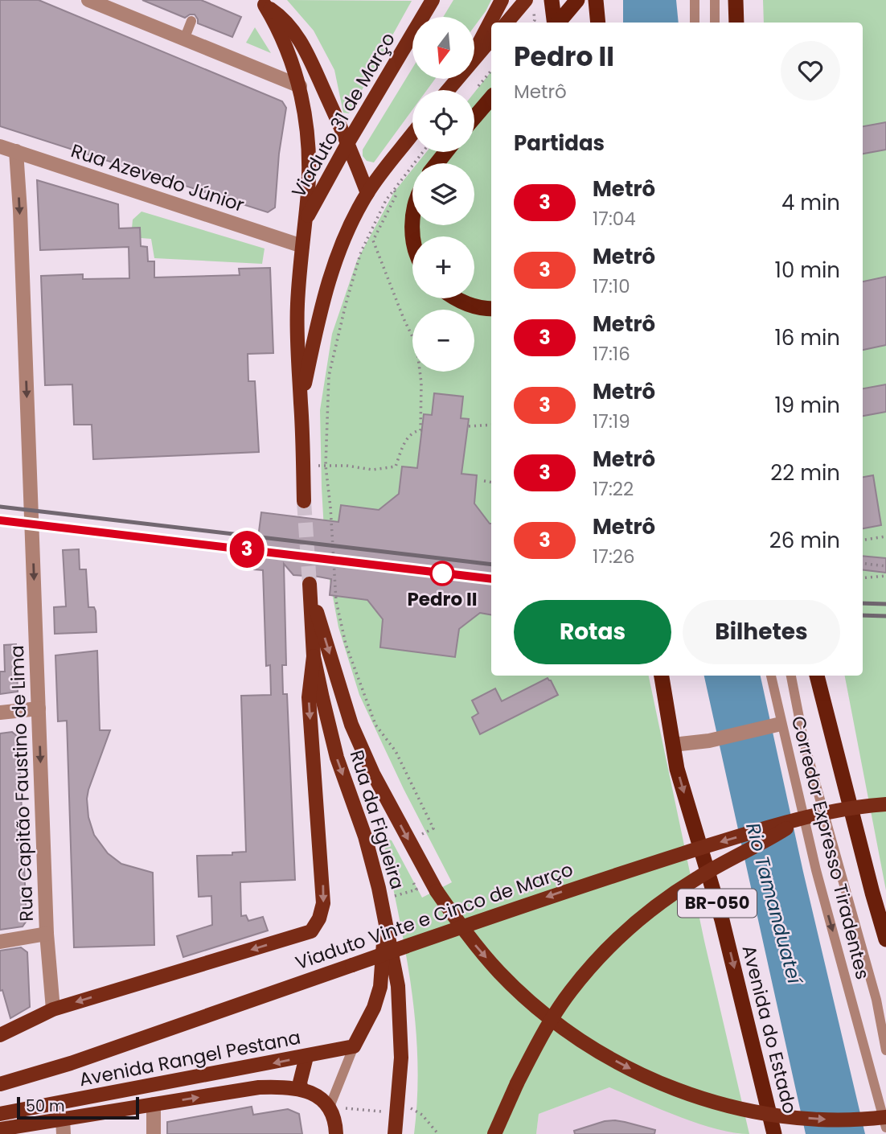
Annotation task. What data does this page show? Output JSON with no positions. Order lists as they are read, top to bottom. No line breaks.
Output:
{"streets":{"highway":["BR-050","Avenida do Estado"],"main road":["Viaduto 31 de Março","Rua da Figueira","Viaduto Vinte e Cinco de Março","Avenida Rangel Pestana"],"street":["Rua Azevedo Júnior","Rua Capitão Faustino de Lima"],"lane":["Corredor Expresso Tiradentes"]},"crossings":[["Rua Azevedo Júnior","Rua Capitão Faustino de Lima"]],"one_way":["Rua Capitão Faustino de Lima","Rua da Figueira","Viaduto Vinte e Cinco de Março","Avenida do Estado"],"water":["Rio Tamanduateí"],"places":["Pedro II"],"lines":["metro line 3"],"scale_bar":"50 m","north":"bottom","page":{"on_map":"3","map_buttons":["+","−"],"heading":[["Pedro II","Metrô"],"Partidas"],"list":[{"mark":"3","name":"Metrô","note":"17:04","value":"4 min"},{"mark":"3","name":"Metrô","note":"17:10","value":"10 min"},{"mark":"3","name":"Metrô","note":"17:16","value":"16 min"},{"mark":"3","name":"Metrô","note":"17:19","value":"19 min"},{"mark":"3","name":"Metrô","note":"17:22","value":"22 min"},{"mark":"3","name":"Metrô","note":"17:26","value":"26 min"}],"buttons":["Rotas","Bilhetes"],"scale":"50 m"}}
